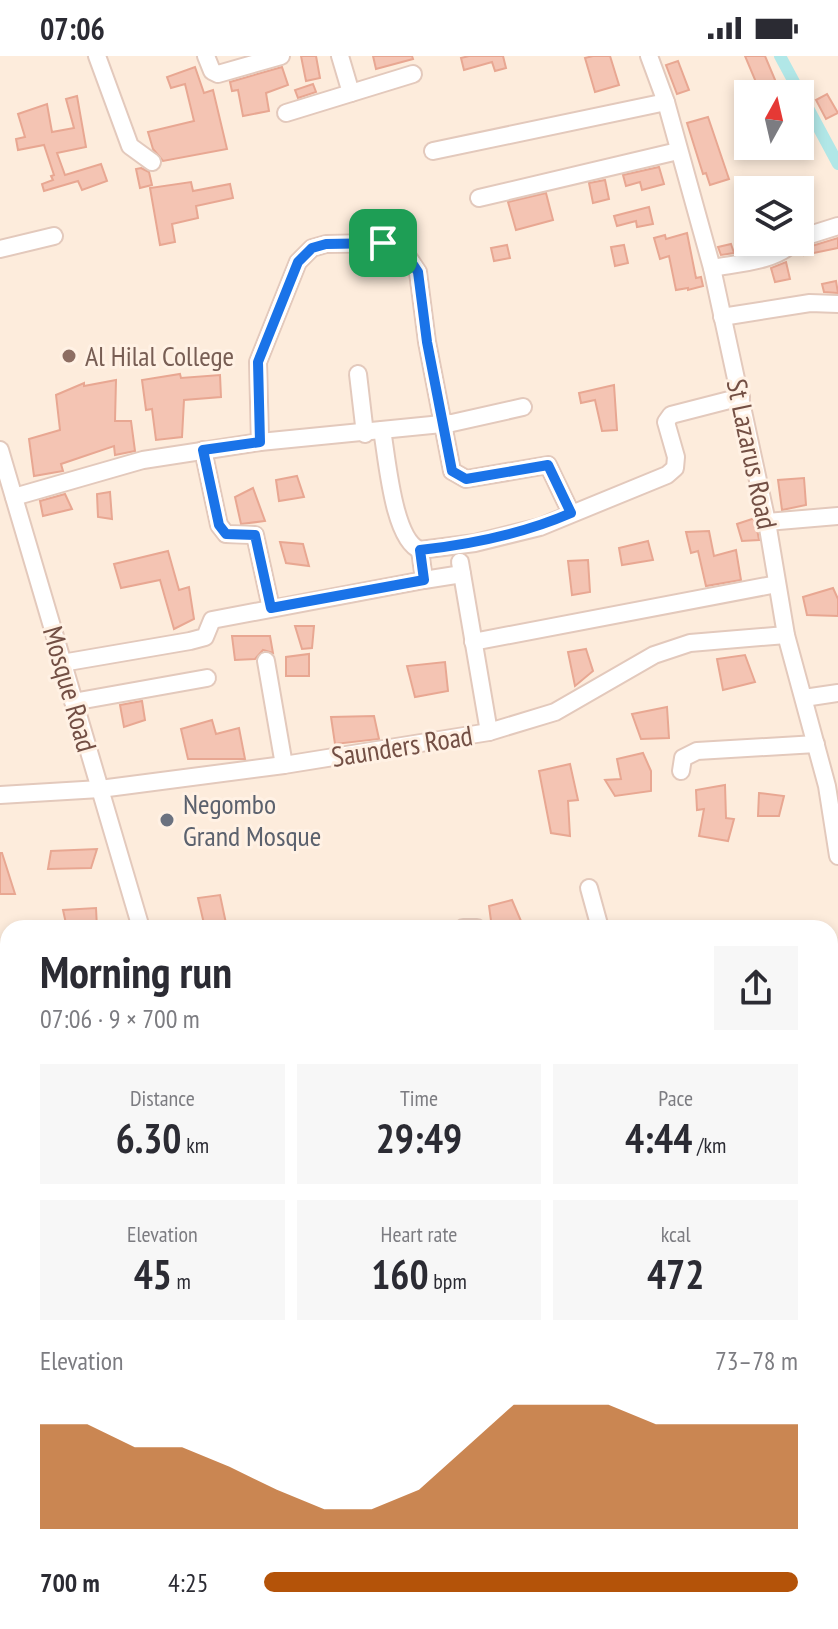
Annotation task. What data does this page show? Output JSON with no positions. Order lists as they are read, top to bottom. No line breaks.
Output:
{"streets":{"street":["St Lazarus Road","Mosque Road","Saunders Road"]},"crossings":[["St Lazarus Road","Saunders Road"],["Mosque Road","Saunders Road"]],"places":["Al Hilal College","Negombo Grand Mosque"],"north":"top","page":{"status":"07:06","heading":["Morning run","07:06 · 9 × 700 m"],"stats":[["Distance","6.30 km"],["Time","29:49"],["Pace","4:44 /km"],["Elevation","45 m"],["Heart rate","160 bpm"],["kcal","472"]],"chart":["Elevation","73–78 m"],"list":[{"name":"700 m","note":"4:25"}]}}
